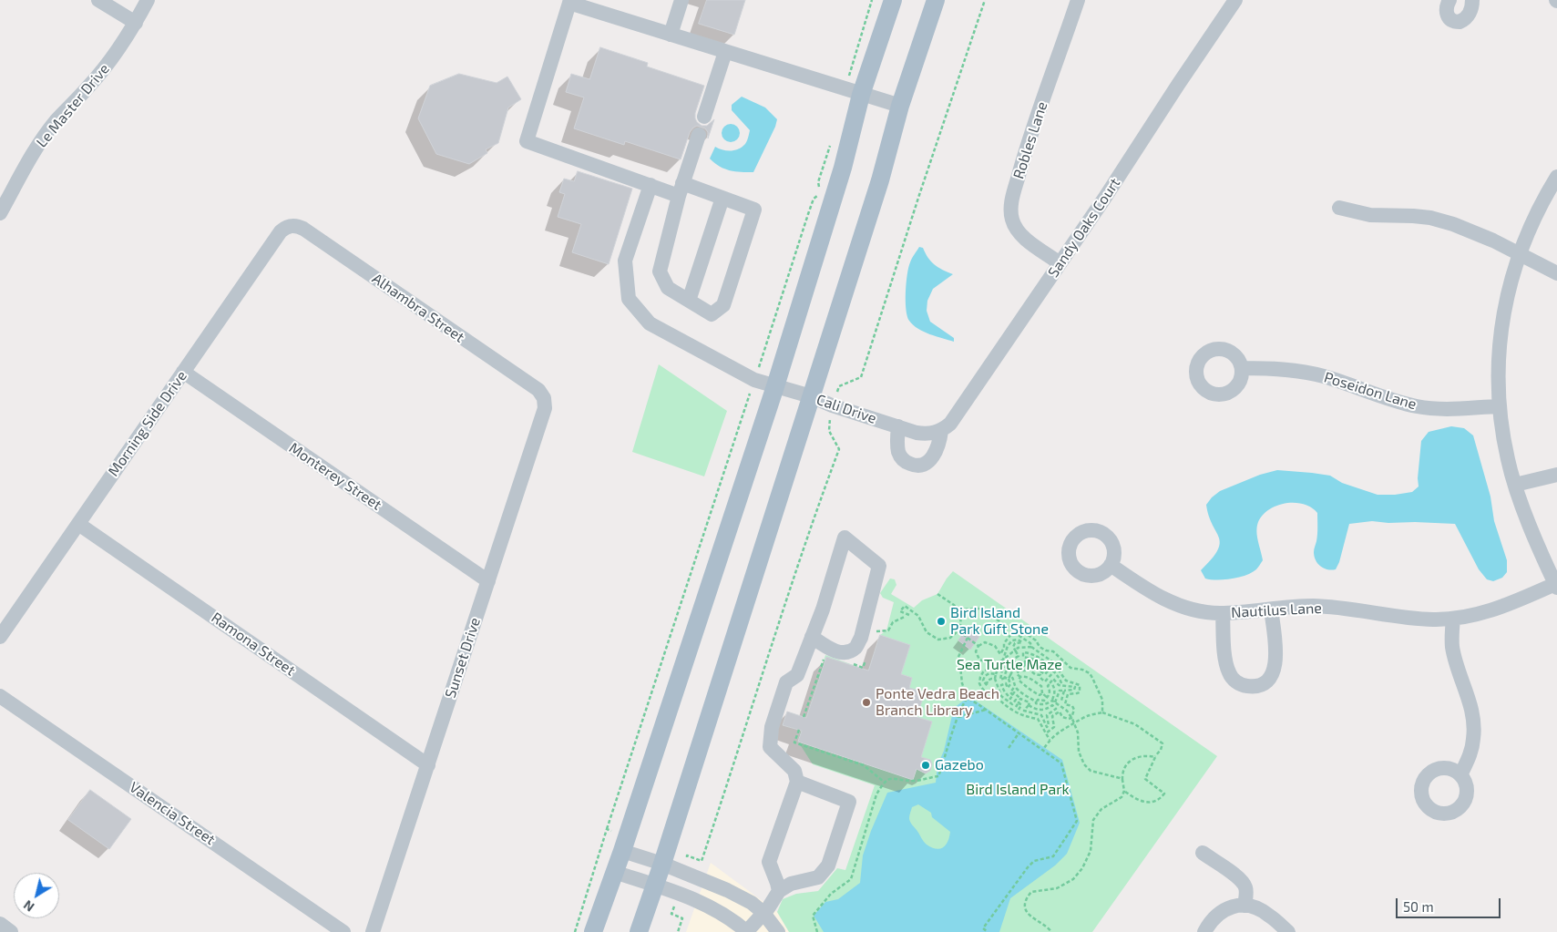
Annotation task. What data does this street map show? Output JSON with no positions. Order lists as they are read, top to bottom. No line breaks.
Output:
{"streets":{"street":["Le Master Drive","Robles Lane","Sandy Oaks Court","Alhambra Street","Poseidon Lane","Cali Drive","Morning Side Drive","Monterey Street","Nautilus Lane","Ramona Street","Sunset Drive","Valencia Street"]},"crossings":[["Robles Lane","Sandy Oaks Court"],["Sandy Oaks Court","Cali Drive"],["Alhambra Street","Morning Side Drive"],["Alhambra Street","Sunset Drive"],["Morning Side Drive","Monterey Street"],["Morning Side Drive","Ramona Street"],["Monterey Street","Sunset Drive"],["Ramona Street","Sunset Drive"]],"parks":["Sea Turtle Maze","Bird Island Park"],"places":["Bird Island Park Gift Stone","Ponte Vedra Beach Branch Library","Gazebo"],"scale_bar":"50 m","north":"bottom left"}
